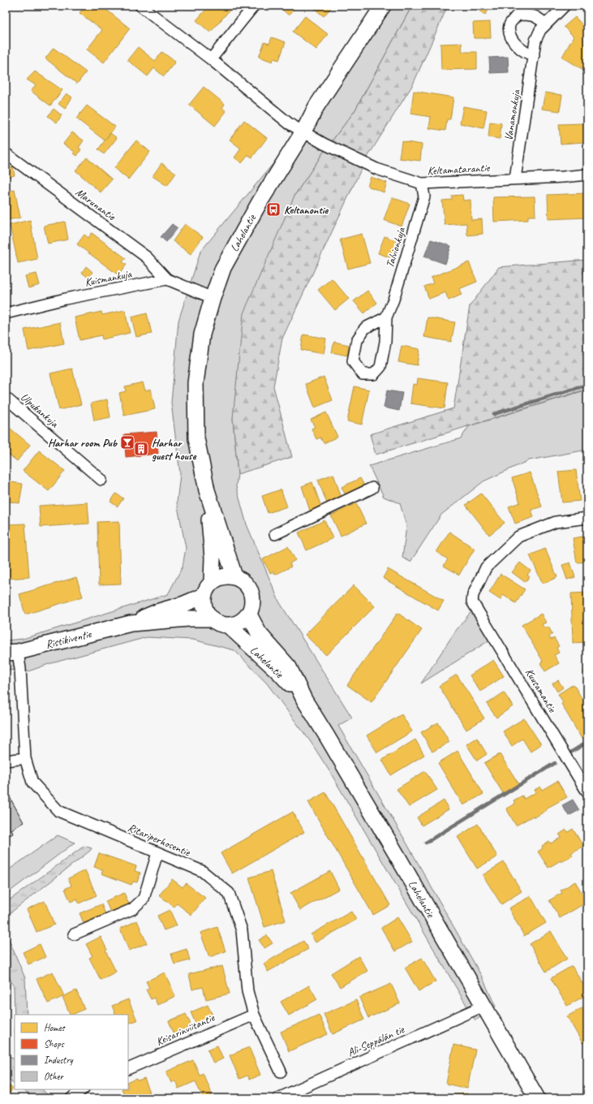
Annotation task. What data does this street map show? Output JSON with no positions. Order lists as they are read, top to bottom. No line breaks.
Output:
{"streets":{"main road":["Lahelantie","Ristikiventie"],"street":["Vanamonkuja","Keltamatarantie","Marunantie","Talvionkuja","Kuismankuja","Ulpukankuja","Kuusamantie","Ritariperhosentie","Keisarinviitantie","Ali-Seppälän tie"]},"crossings":[["Vanamonkuja","Keltamatarantie"],["Keltamatarantie","Lahelantie"],["Keltamatarantie","Talvionkuja"],["Marunantie","Kuismankuja"],["Lahelantie","Ristikiventie"],["Lahelantie","Ali-Seppälän tie"],["Ristikiventie","Ritariperhosentie"],["Ritariperhosentie","Keisarinviitantie"]],"places":{"bus stop":["Keltanontie"],"bar":["Harhar room Pub"],"building":["Harhar guest house"]},"legend":["Homes","Shops","Industry","Other"]}
